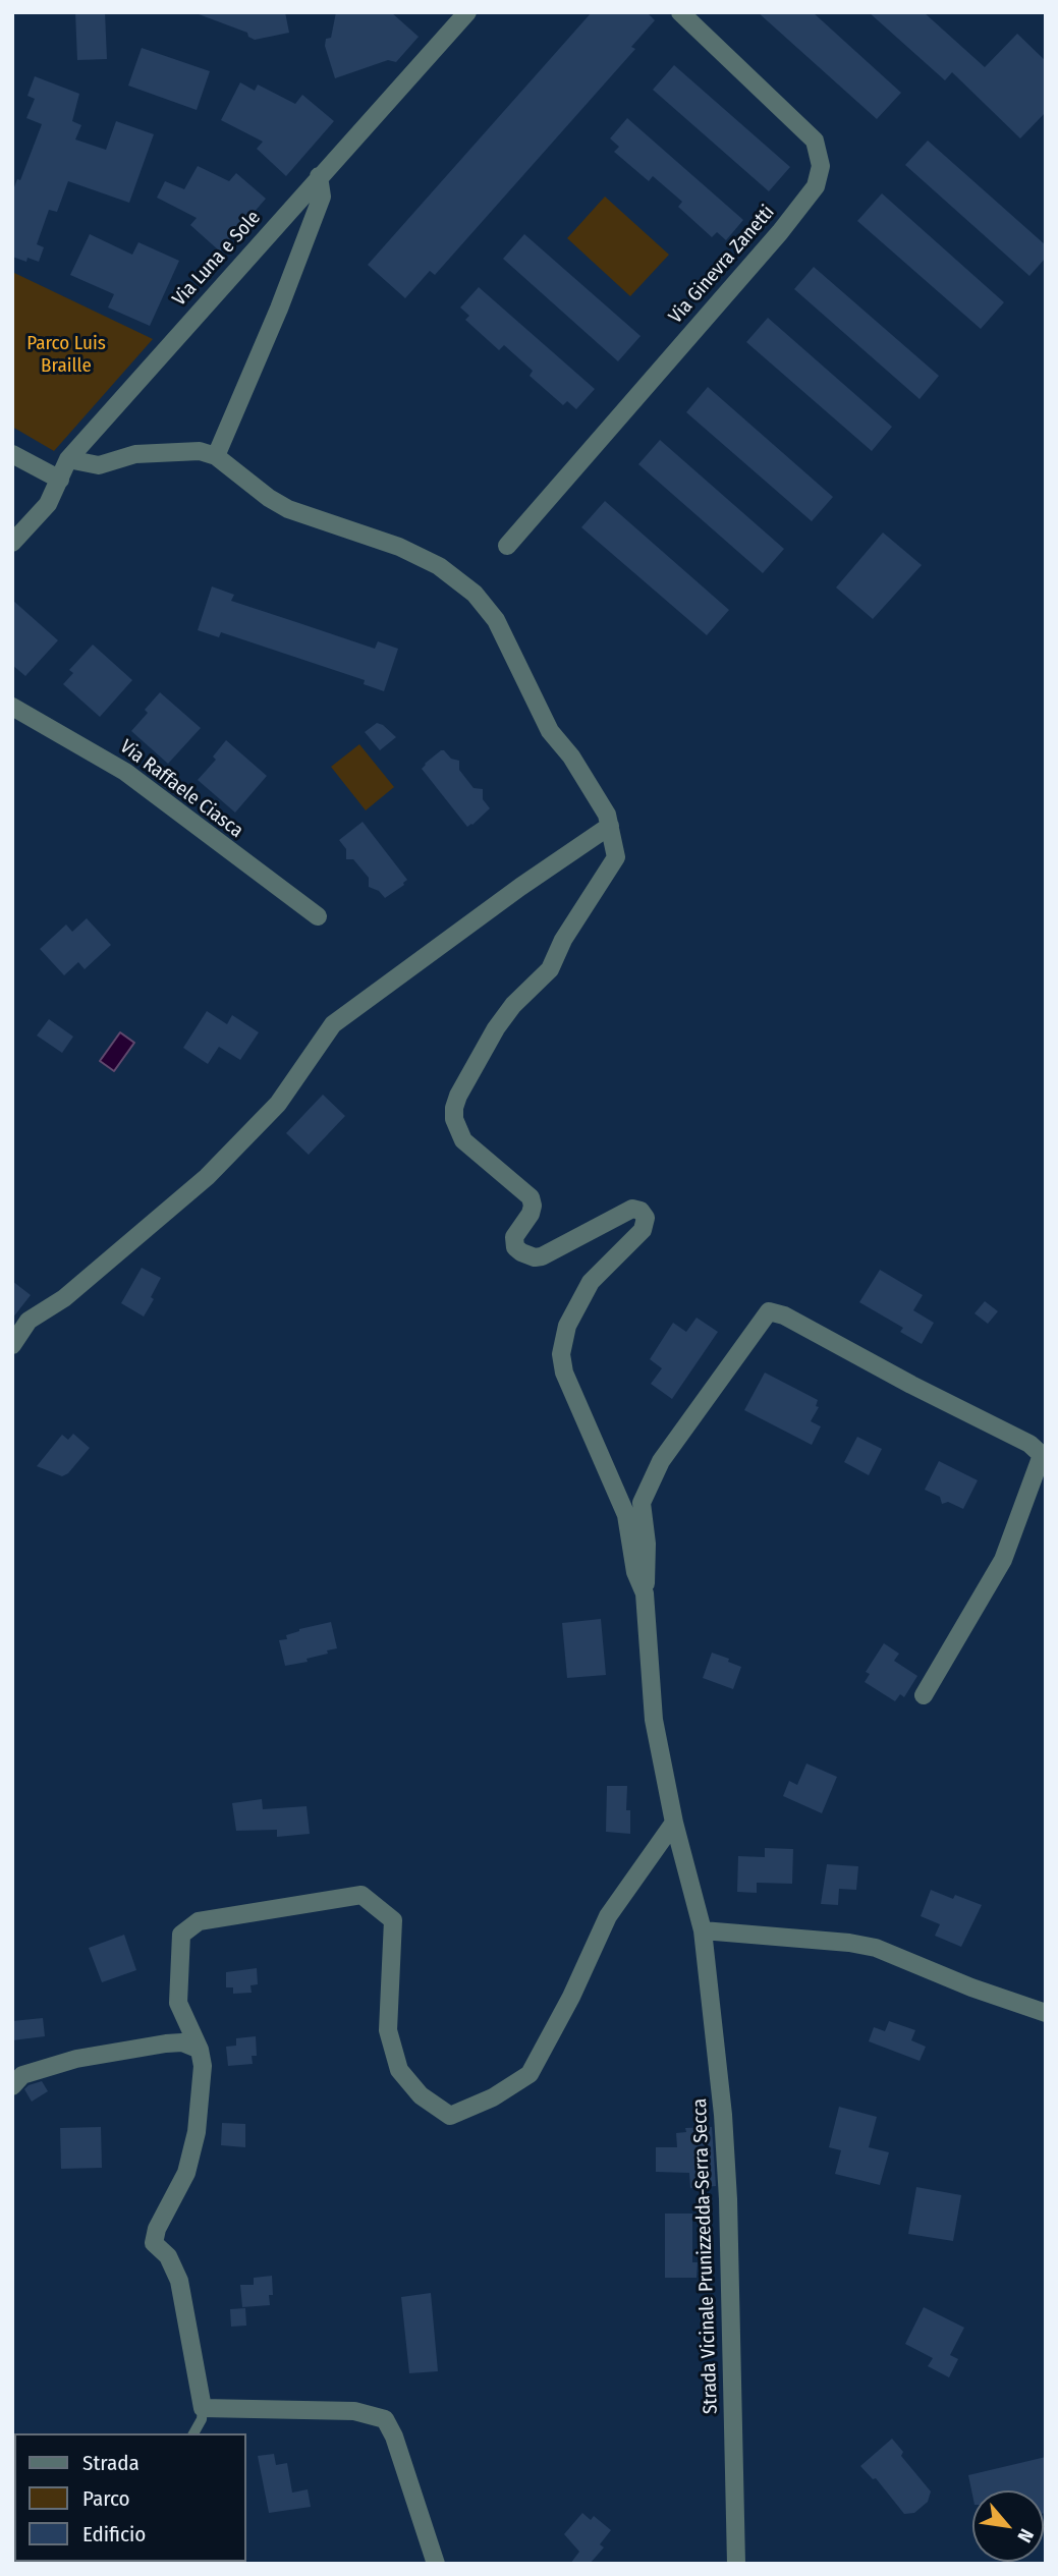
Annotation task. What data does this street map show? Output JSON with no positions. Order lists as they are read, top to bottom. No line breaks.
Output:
{"streets":{"street":["Via Luna e Sole","Via Ginevra Zanetti","Via Raffaele Ciasca","Strada Vicinale Prunizzedda-Serra Secca"]},"parks":["Parco Luis Braille"],"legend":["Strada","Parco","Edificio"],"north":"bottom right"}
